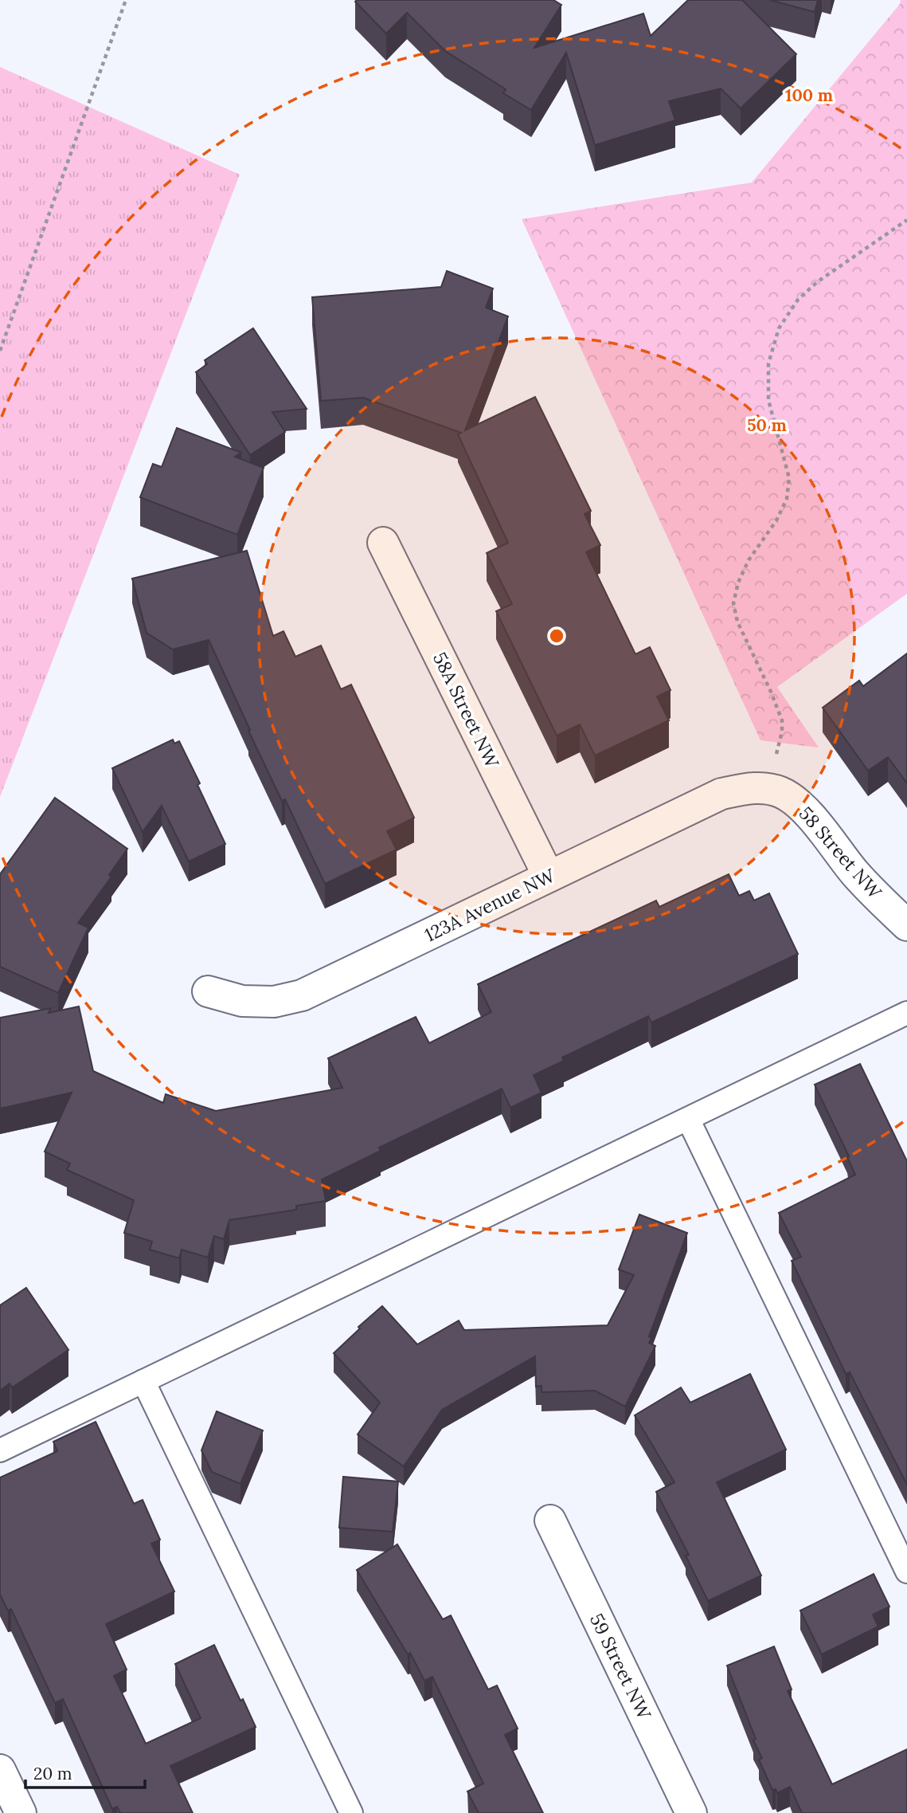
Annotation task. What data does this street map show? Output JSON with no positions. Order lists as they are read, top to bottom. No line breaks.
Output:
{"streets":{"street":["58A Street NW","58 Street NW","123A Avenue NW","59 Street NW"]},"crossings":[["58A Street NW","123A Avenue NW"],["58 Street NW","123A Avenue NW"]],"scale_bar":"20 m","rings":["100 m","50 m"]}
